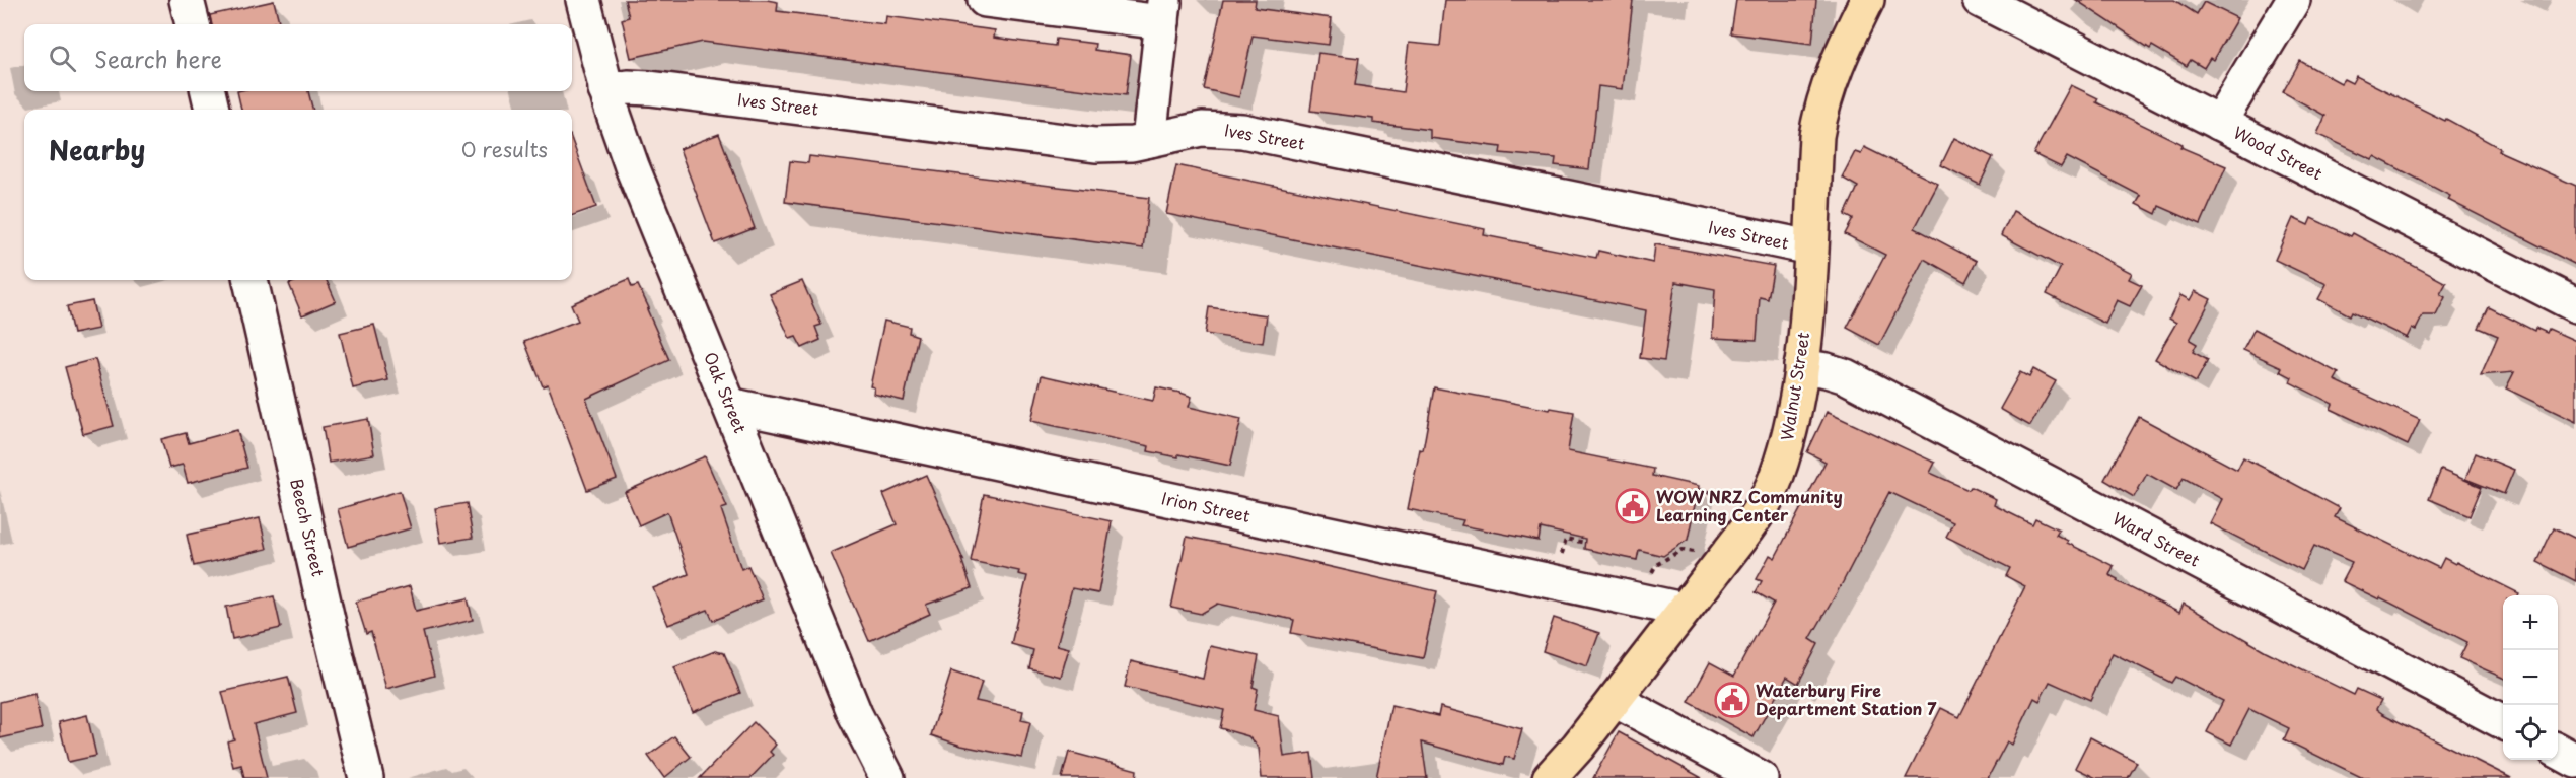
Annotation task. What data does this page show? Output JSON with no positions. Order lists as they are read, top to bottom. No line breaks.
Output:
{"streets":{"main road":["Walnut Street"],"street":["Ives Street","Wood Street","Oak Street","Irion Street","Beech Street","Ward Street"]},"crossings":[["Ives Street","Walnut Street"],["Ives Street","Oak Street"],["Walnut Street","Irion Street"],["Walnut Street","Ward Street"],["Oak Street","Irion Street"]],"places":{"public building":["WOW NRZ Community Learning Center","Waterbury Fire Department Station 7"]},"page":{"search":"Search here","heading":["Nearby","0 results"],"map_buttons":["+","−"]}}
